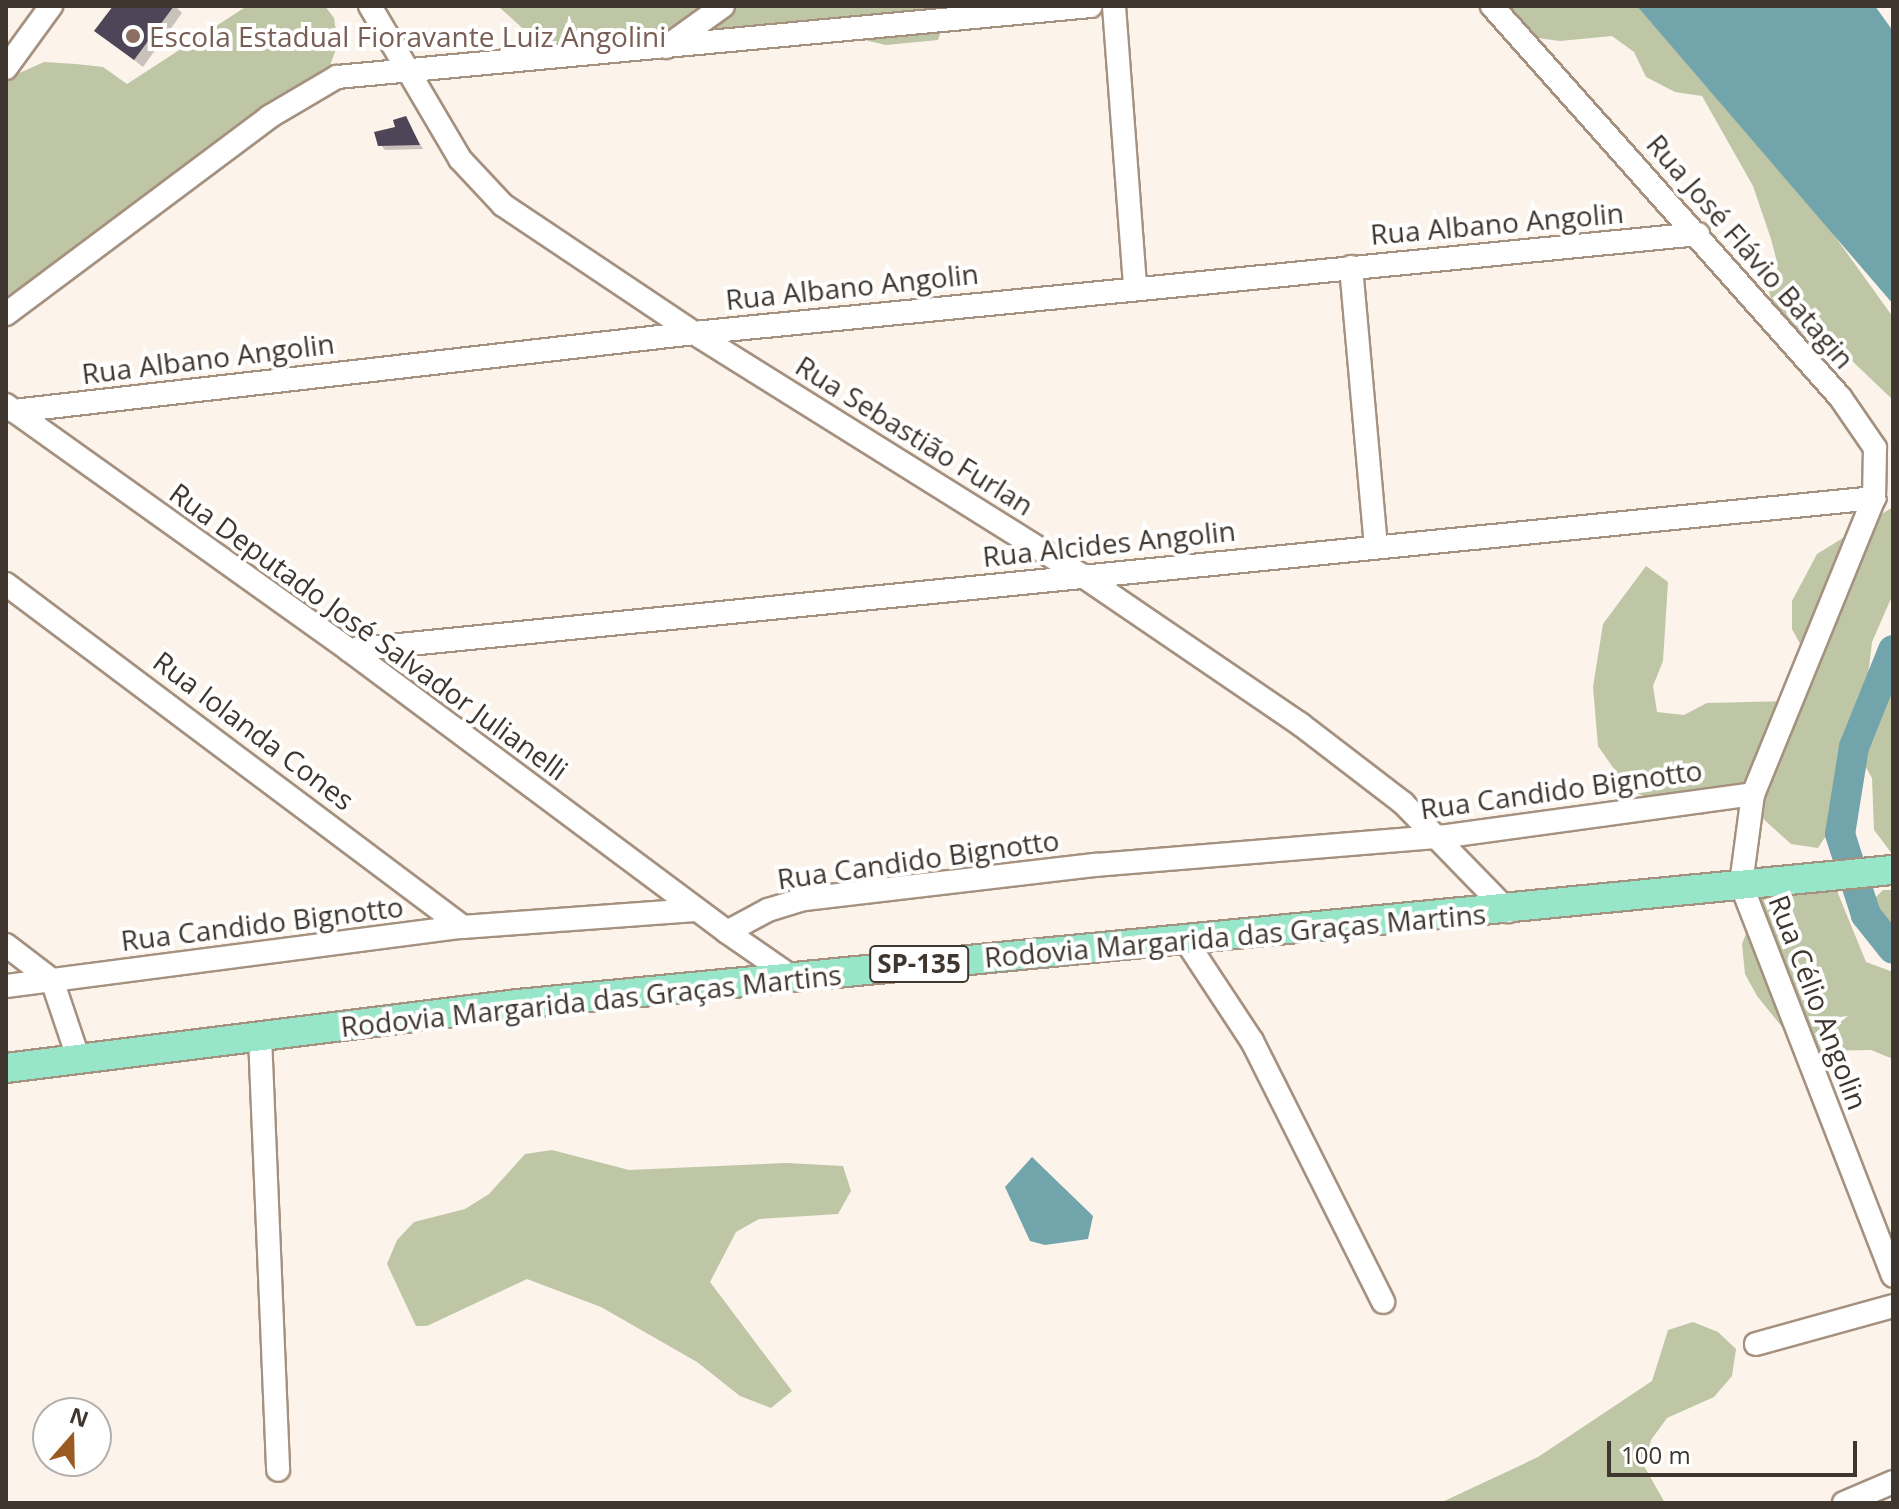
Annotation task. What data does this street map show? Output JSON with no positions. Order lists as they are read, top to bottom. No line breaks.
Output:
{"streets":{"main road":["Rodovia Margarida das Graças Martins","SP-135"],"street":["Rua Albano Angolin","Rua José Flávio Batagin","Rua Sebastião Furlan","Rua Alcides Angolin","Rua Deputado José Salvador Julianelli","Rua Iolanda Cones","Rua Candido Bignotto","Rua Célio Angolin"]},"crossings":[["Rua Albano Angolin","Rua José Flávio Batagin"],["Rua Albano Angolin","Rua Sebastião Furlan"],["Rua Albano Angolin","Rua Deputado José Salvador Julianelli"],["Rua José Flávio Batagin","Rua Alcides Angolin"],["Rua José Flávio Batagin","Rua Candido Bignotto"],["Rua José Flávio Batagin","Rodovia Margarida das Graças Martins"],["Rua José Flávio Batagin","Rua Célio Angolin"],["Rua Sebastião Furlan","Rua Alcides Angolin"],["Rua Sebastião Furlan","Rua Candido Bignotto"],["Rua Sebastião Furlan","Rodovia Margarida das Graças Martins"],["Rua Alcides Angolin","Rua Deputado José Salvador Julianelli"],["Rua Deputado José Salvador Julianelli","Rua Candido Bignotto"],["Rua Iolanda Cones","Rua Candido Bignotto"],["Rodovia Margarida das Graças Martins","Rua Célio Angolin"]],"places":["Escola Estadual Fioravante Luiz Angolini"],"scale_bar":"100 m","north":"top"}
